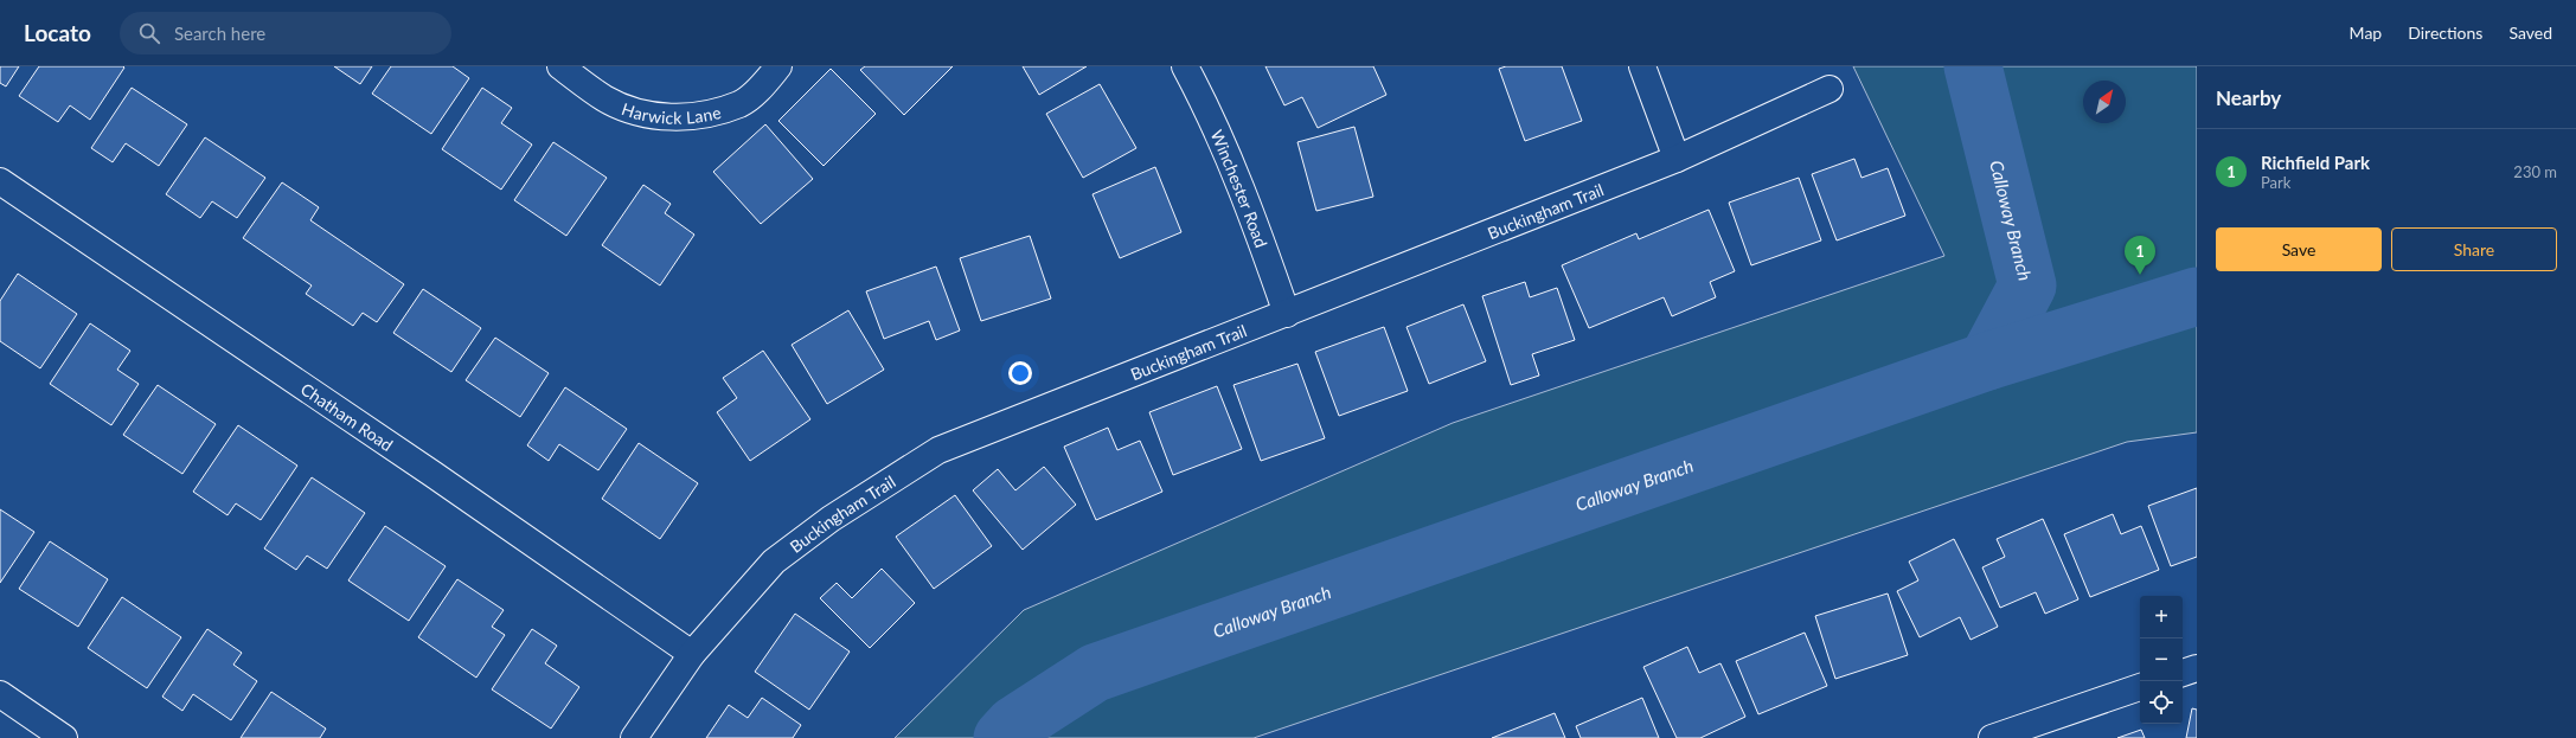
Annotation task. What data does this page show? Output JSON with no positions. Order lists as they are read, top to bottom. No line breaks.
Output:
{"streets":{"street":["Harwick Lane","Winchester Road","Buckingham Trail","Chatham Road"]},"crossings":[["Winchester Road","Buckingham Trail"],["Buckingham Trail","Chatham Road"]],"water":["Calloway Branch"],"north":"top right","page":{"header":"Locato","search":"Search here","nav":["Map","Directions","Saved"],"heading":"Nearby","list":[{"mark":"1","name":"Richfield Park","note":"Park","value":"230 m"}],"buttons":["Save","Share"],"pins":"1","map_buttons":["+","−"]}}
